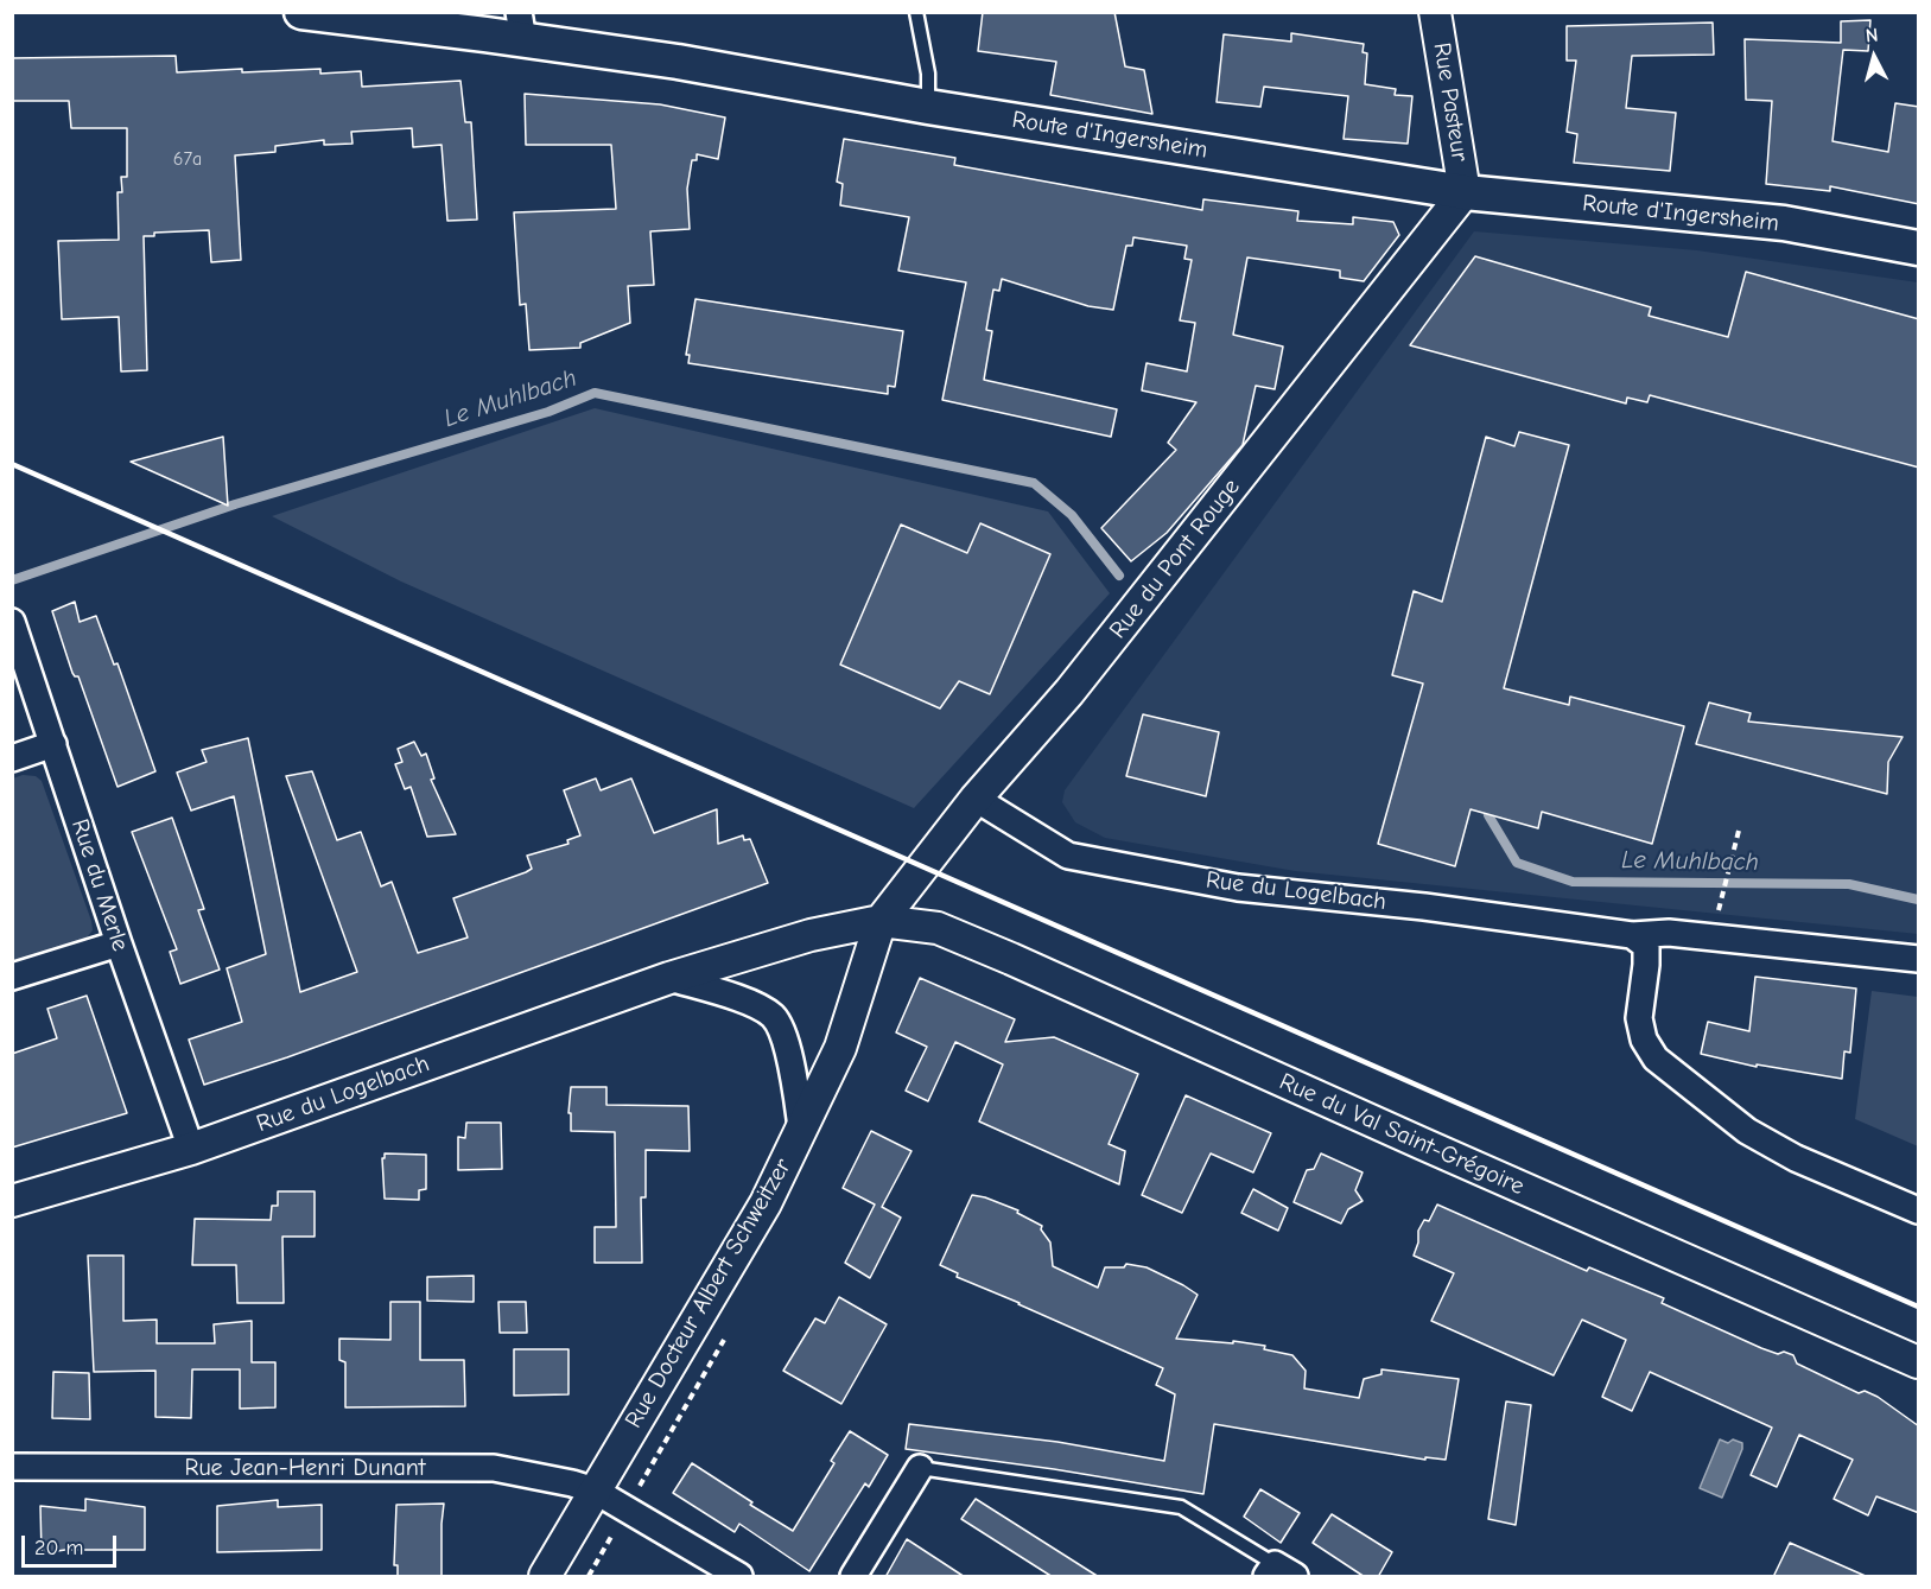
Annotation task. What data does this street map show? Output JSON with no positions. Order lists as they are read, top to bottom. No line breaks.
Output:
{"streets":{"main road":["Route d'Ingersheim"],"street":["Rue Pasteur","Rue du Pont Rouge","Rue du Merle","Rue du Logelbach","Rue du Val Saint-Grégoire","Rue Docteur Albert Schweitzer","Rue Jean-Henri Dunant"]},"crossings":[["Rue Pasteur","Route d'Ingersheim"],["Rue Pasteur","Rue du Pont Rouge"],["Route d'Ingersheim","Rue du Pont Rouge"],["Rue du Pont Rouge","Rue du Logelbach"],["Rue du Pont Rouge","Rue du Val Saint-Grégoire"],["Rue du Pont Rouge","Rue Docteur Albert Schweitzer"],["Rue du Merle","Rue du Logelbach"],["Rue du Logelbach","Rue du Val Saint-Grégoire"],["Rue du Logelbach","Rue Docteur Albert Schweitzer"],["Rue du Val Saint-Grégoire","Rue Docteur Albert Schweitzer"],["Rue Docteur Albert Schweitzer","Rue Jean-Henri Dunant"]],"water":["Le Muhlbach"],"house_numbers":["67a"],"scale_bar":"20 m","north":"top"}
